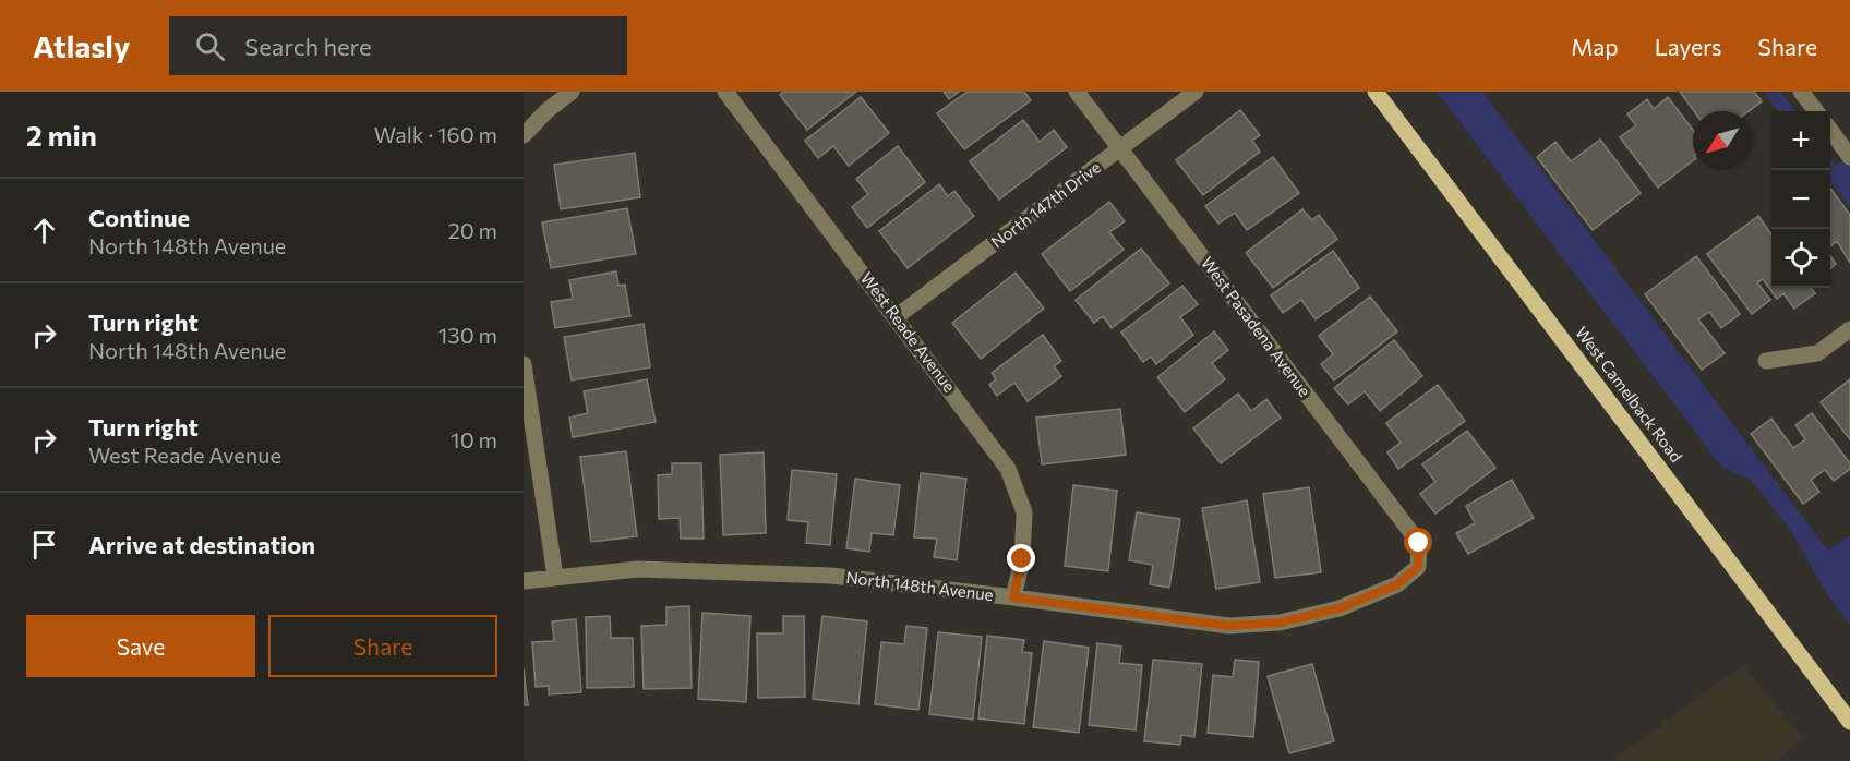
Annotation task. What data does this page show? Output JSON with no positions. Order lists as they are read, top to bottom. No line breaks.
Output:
{"streets":{"main road":["West Camelback Road"],"street":["North 147th Drive","West Pasadena Avenue","West Reade Avenue","North 148th Avenue"]},"crossings":[["North 147th Drive","West Pasadena Avenue"],["North 147th Drive","West Reade Avenue"],["West Pasadena Avenue","North 148th Avenue"],["West Reade Avenue","North 148th Avenue"]],"north":"bottom left","page":{"header":"Atlasly","search":"Search here","nav":["Map","Layers","Share"],"heading":["2 min","Walk · 160 m"],"map_buttons":["+","−"],"list":[["Continue","North 148th Avenue","20 m"],["Turn right","North 148th Avenue","130 m"],["Turn right","West Reade Avenue","10 m"],"Arrive at destination"],"buttons":["Save","Share"]}}
